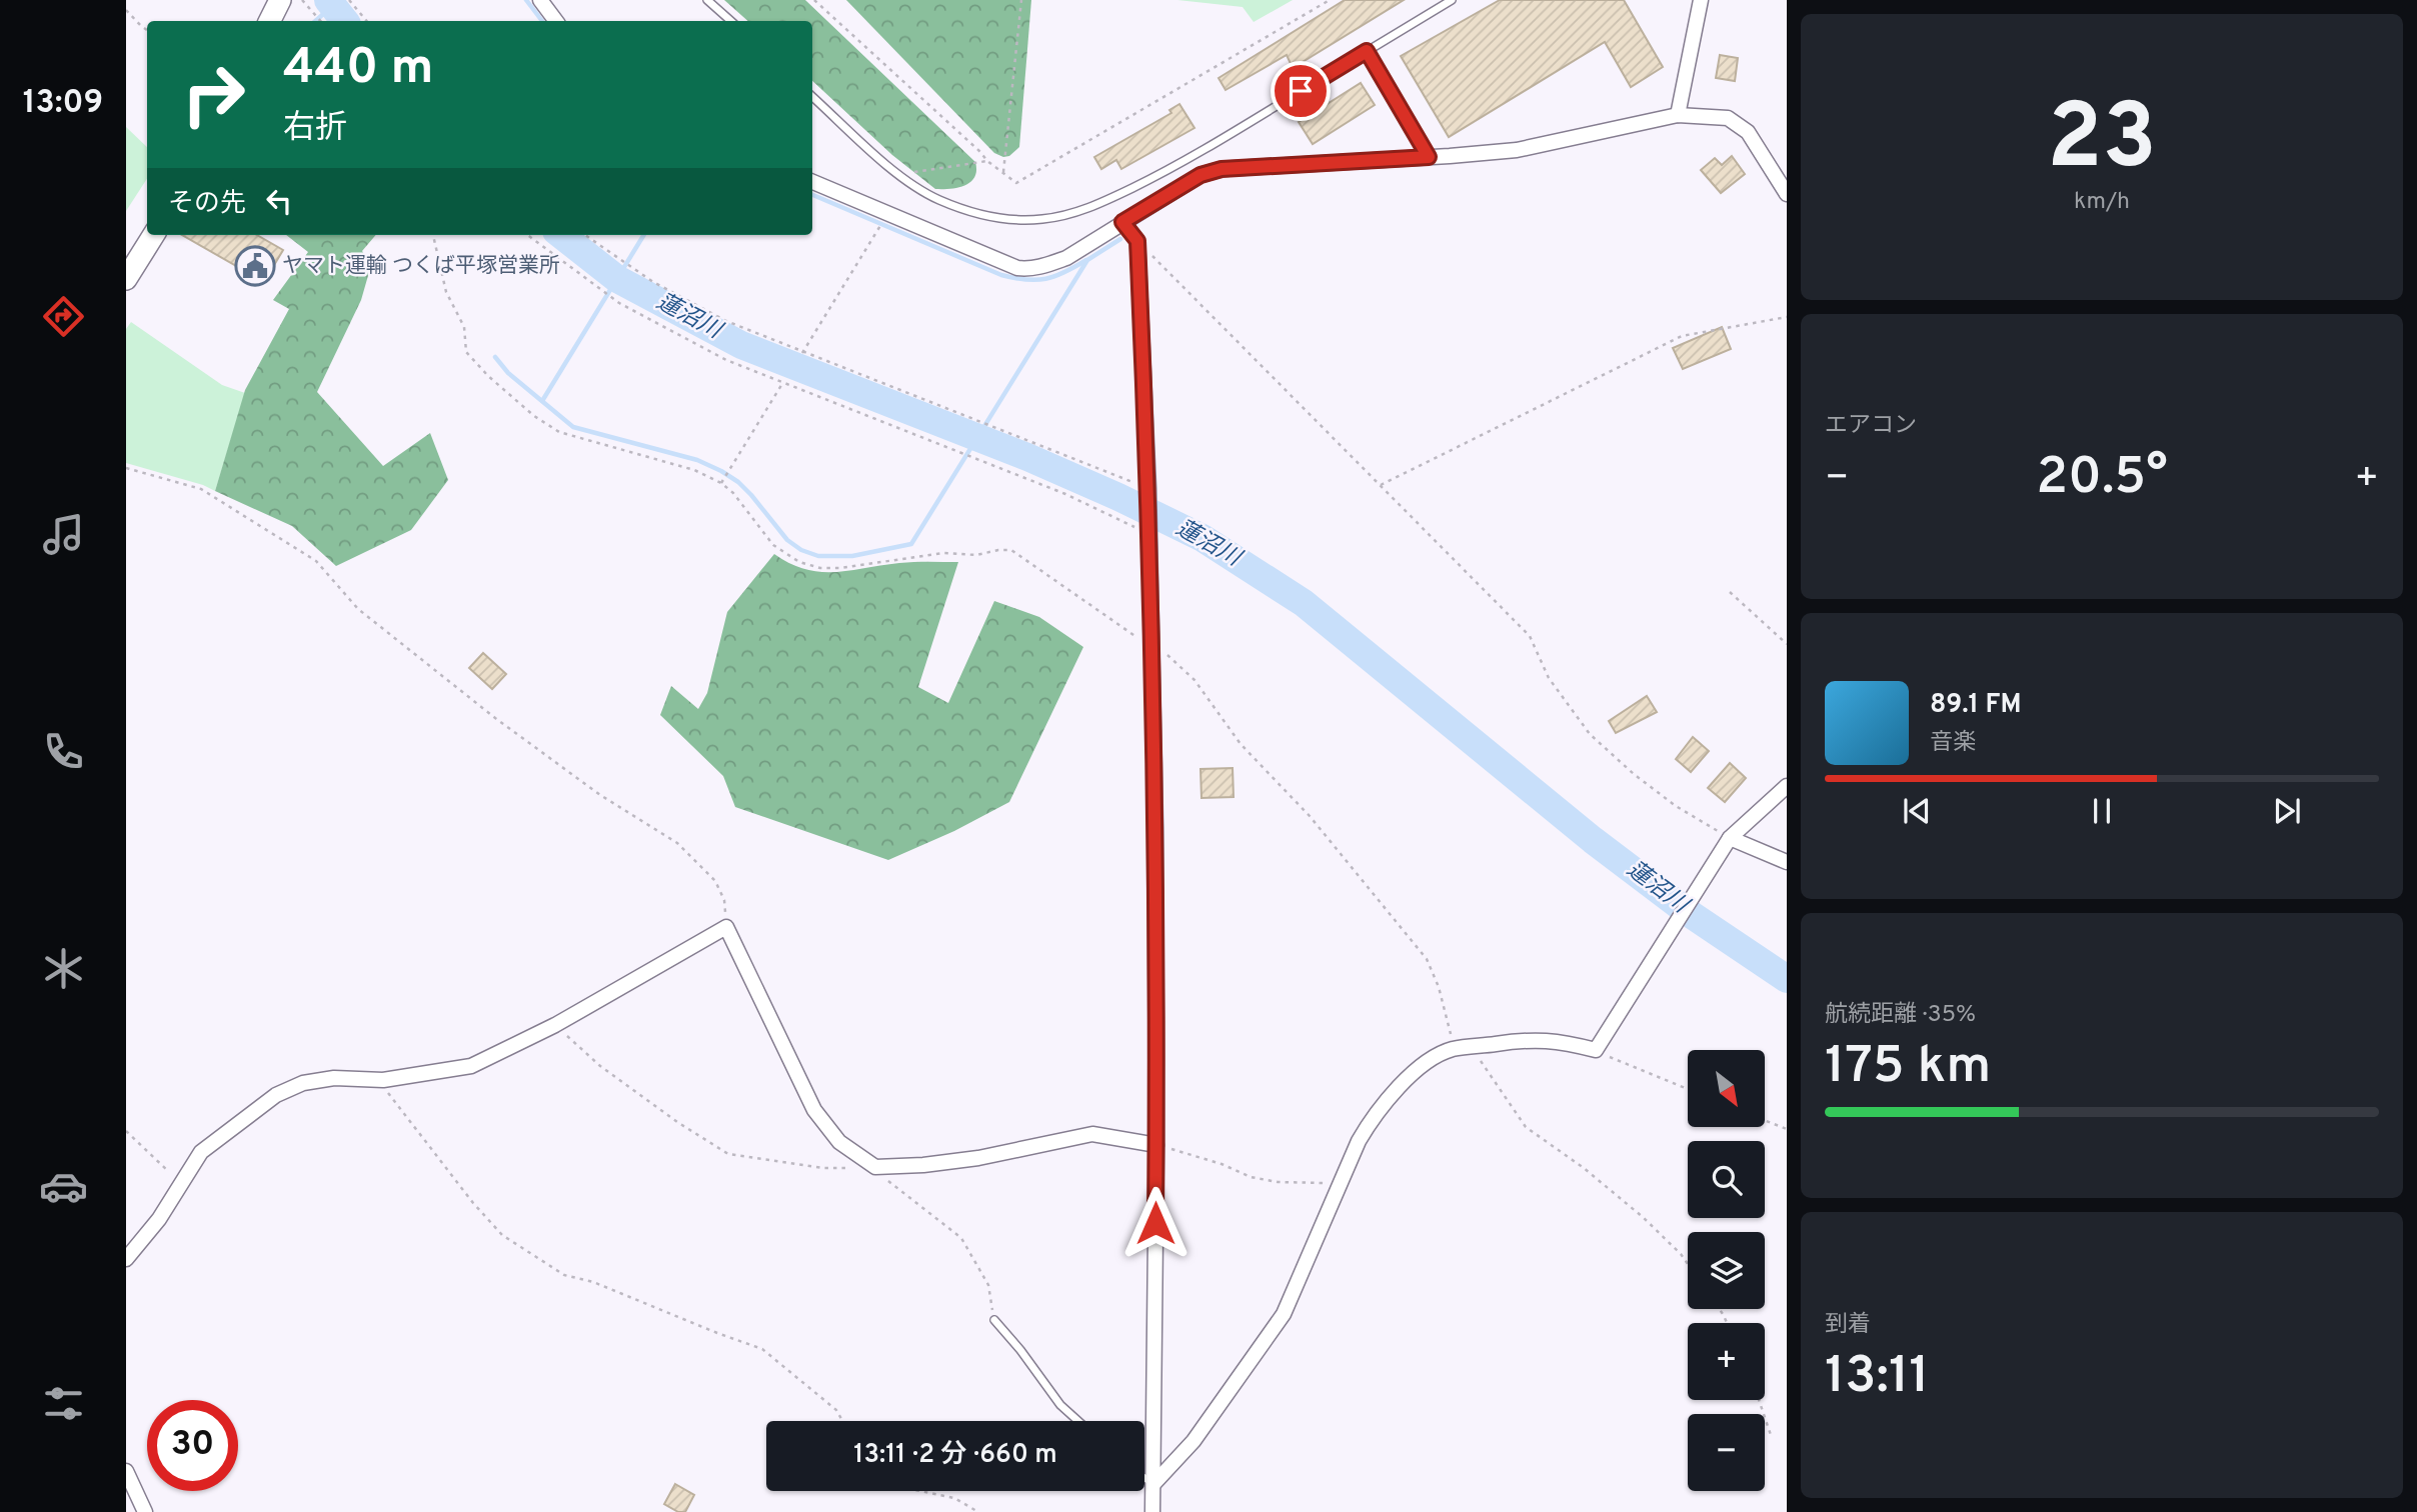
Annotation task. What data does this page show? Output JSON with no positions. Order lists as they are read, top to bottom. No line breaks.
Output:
{"water":["蓮沼川"],"places":{"public building":["ヤマト運輸 つくば平塚営業所"]},"north":"bottom right","page":{"tabs":"13:09","tile":[["23","km/h"],"エアコン",["航続距離 · 35%","175 km"],["到着","13:11"]],"turn":["440 m","右折"],"then":"その先","heat":["−","20.5°","+"],"song":["89.1 FM","音楽"],"map_buttons":["+","−"],"limit":"30","trip":"13:11 · 2 分 · 660 m"}}
